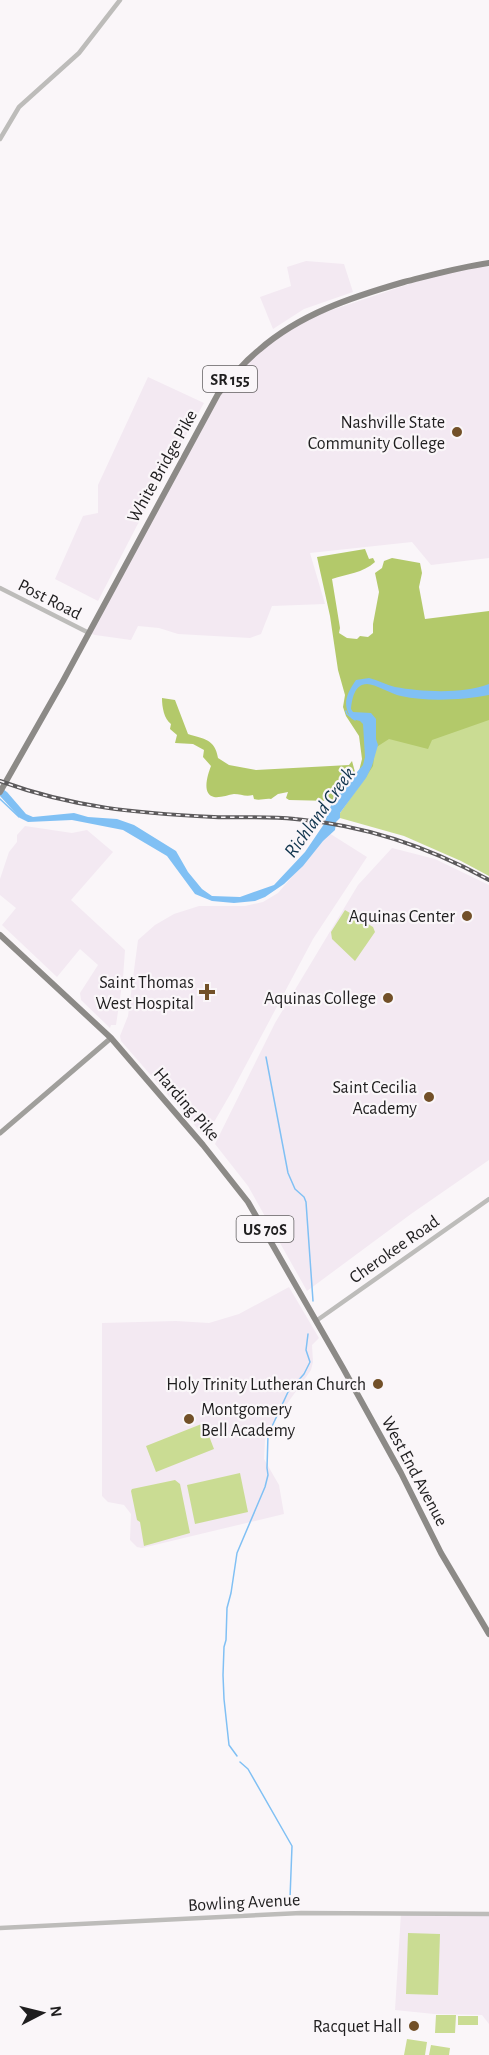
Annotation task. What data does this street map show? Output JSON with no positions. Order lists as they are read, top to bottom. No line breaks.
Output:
{"streets":{"main road":["SR 155","White Bridge Pike","Harding Pike","US 70S","West End Avenue"],"street":["Post Road","Cherokee Road","Bowling Avenue"]},"crossings":[["White Bridge Pike","Post Road"],["Harding Pike","Cherokee Road"],["Harding Pike","West End Avenue"],["Cherokee Road","West End Avenue"]],"water":["Richland Creek"],"places":{"other":["Nashville State Community College","Aquinas Center","Aquinas College","Saint Cecilia Academy","Holy Trinity Lutheran Church","Montgomery Bell Academy","Racquet Hall"],"health":["Saint Thomas West Hospital"]},"north":"right"}
